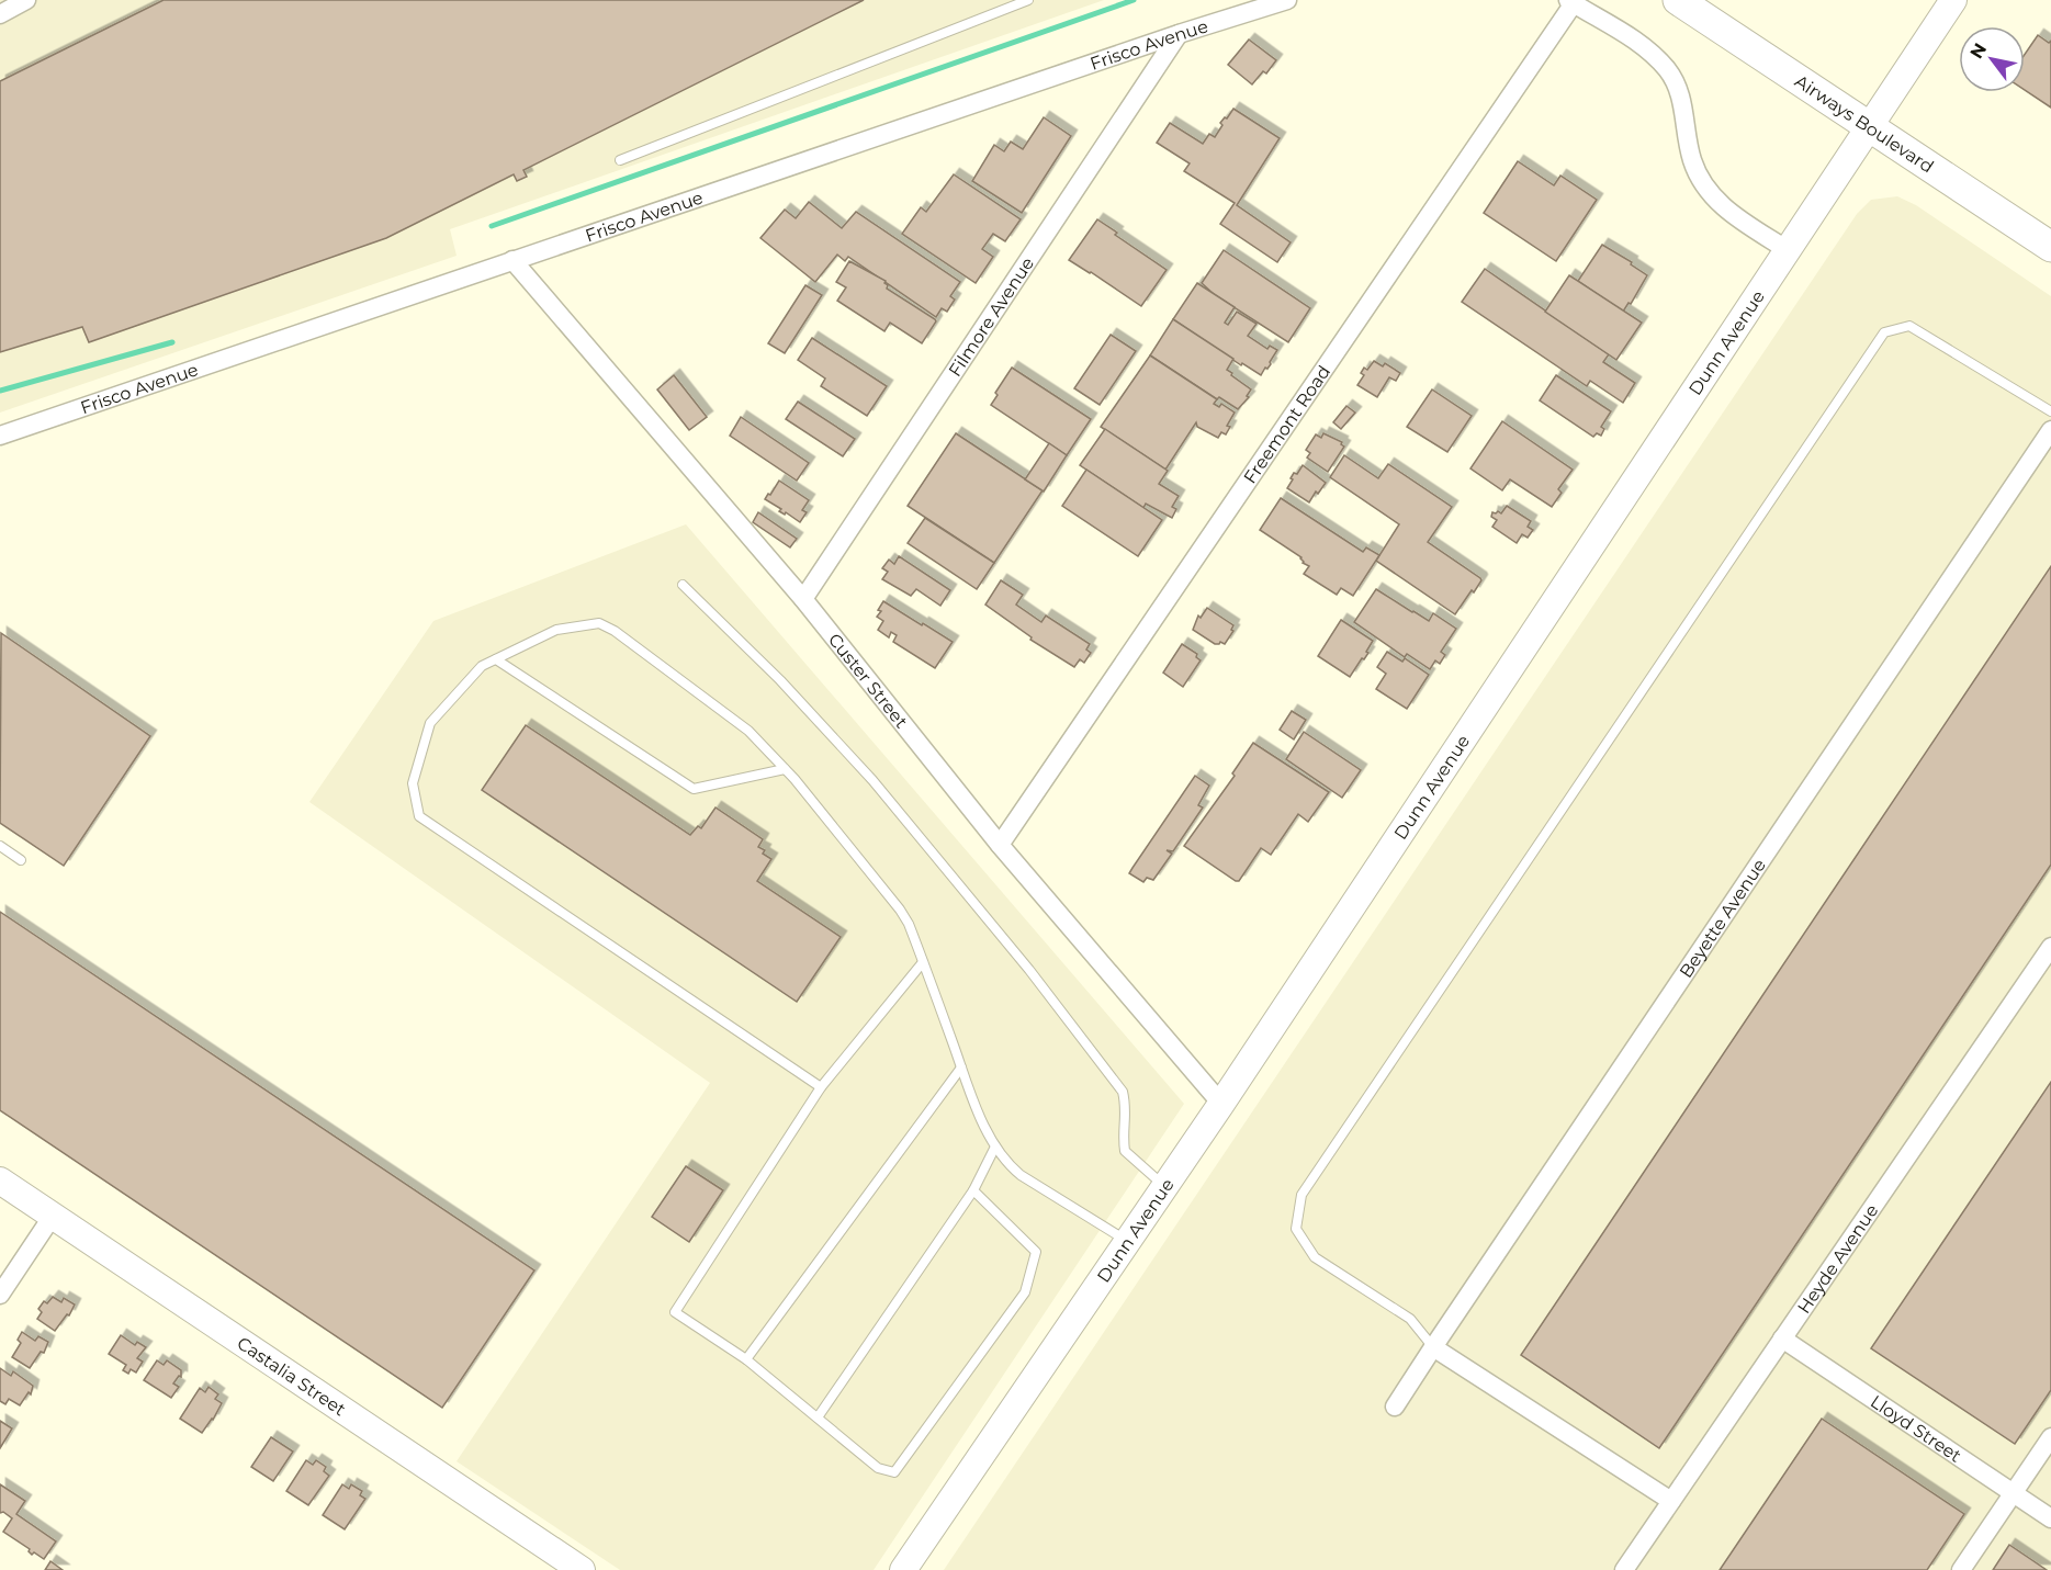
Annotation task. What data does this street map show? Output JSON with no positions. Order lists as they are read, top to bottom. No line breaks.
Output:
{"streets":{"main road":["Airways Boulevard","Dunn Avenue","Castalia Street"],"street":["Frisco Avenue","Filmore Avenue","Freemont Road","Custer Street","Beyette Avenue","Heyde Avenue","Lloyd Street"]},"crossings":[["Frisco Avenue","Filmore Avenue"],["Frisco Avenue","Custer Street"],["Airways Boulevard","Dunn Avenue"],["Filmore Avenue","Custer Street"],["Dunn Avenue","Custer Street"],["Freemont Road","Custer Street"],["Heyde Avenue","Lloyd Street"]],"north":"top left"}
